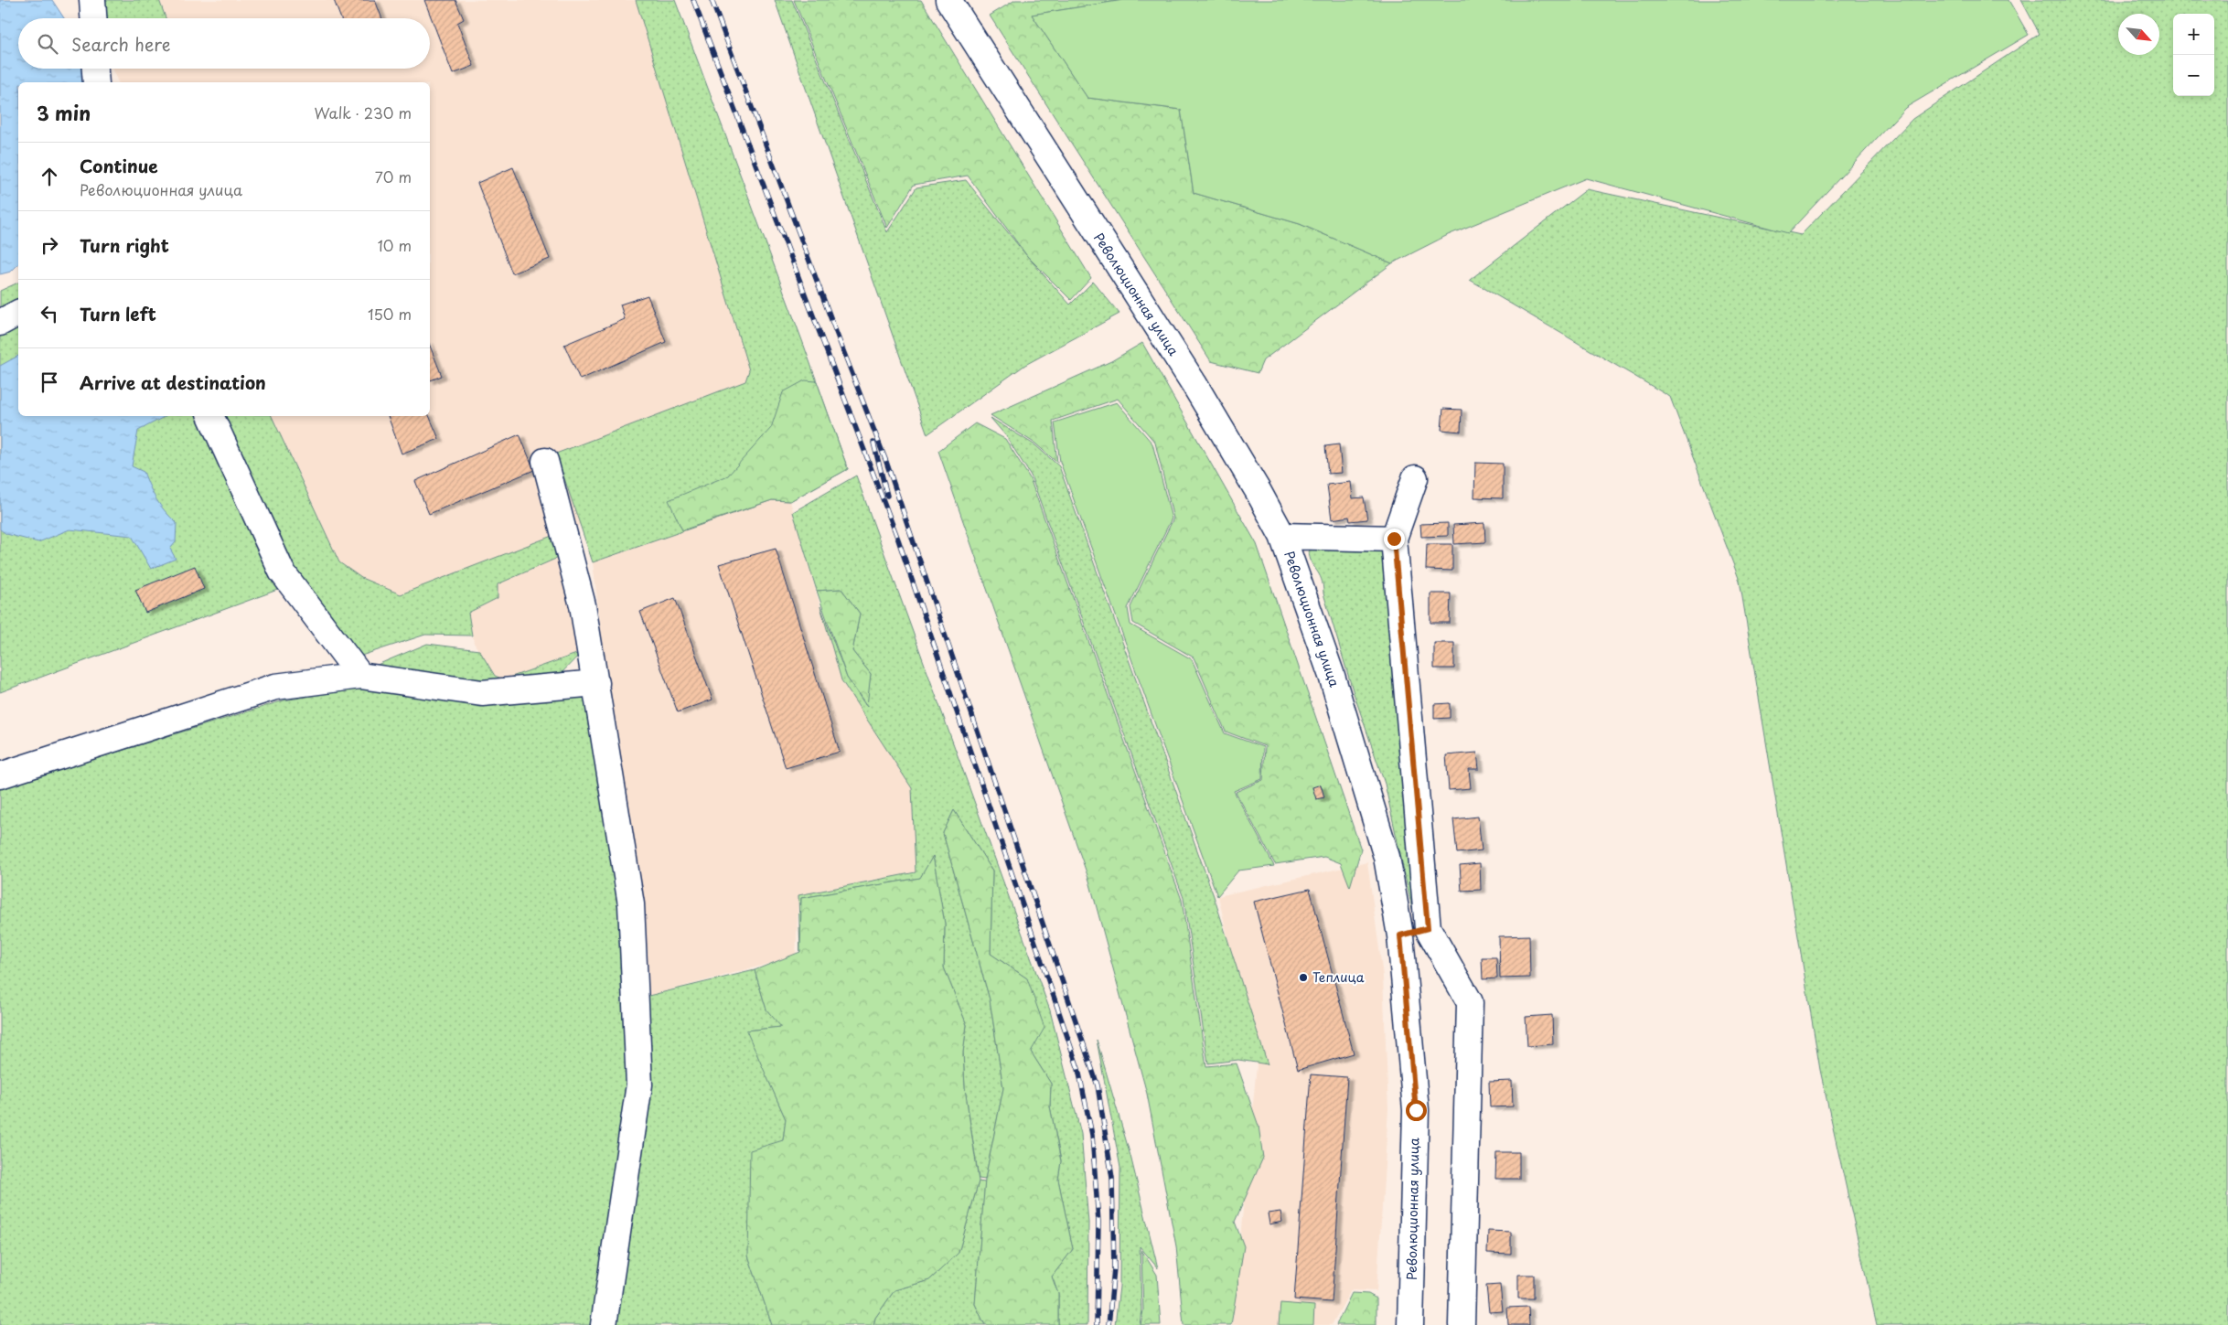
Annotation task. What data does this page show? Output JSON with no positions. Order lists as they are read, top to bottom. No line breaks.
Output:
{"streets":{"street":["Революционная улица"]},"places":["Теплица"],"north":"bottom right","page":{"map_buttons":["+","−"],"search":"Search here","heading":["3 min","Walk · 230 m"],"list":[["Continue","Революционная улица","70 m"],["Turn right","10 m"],["Turn left","150 m"],"Arrive at destination"]}}
